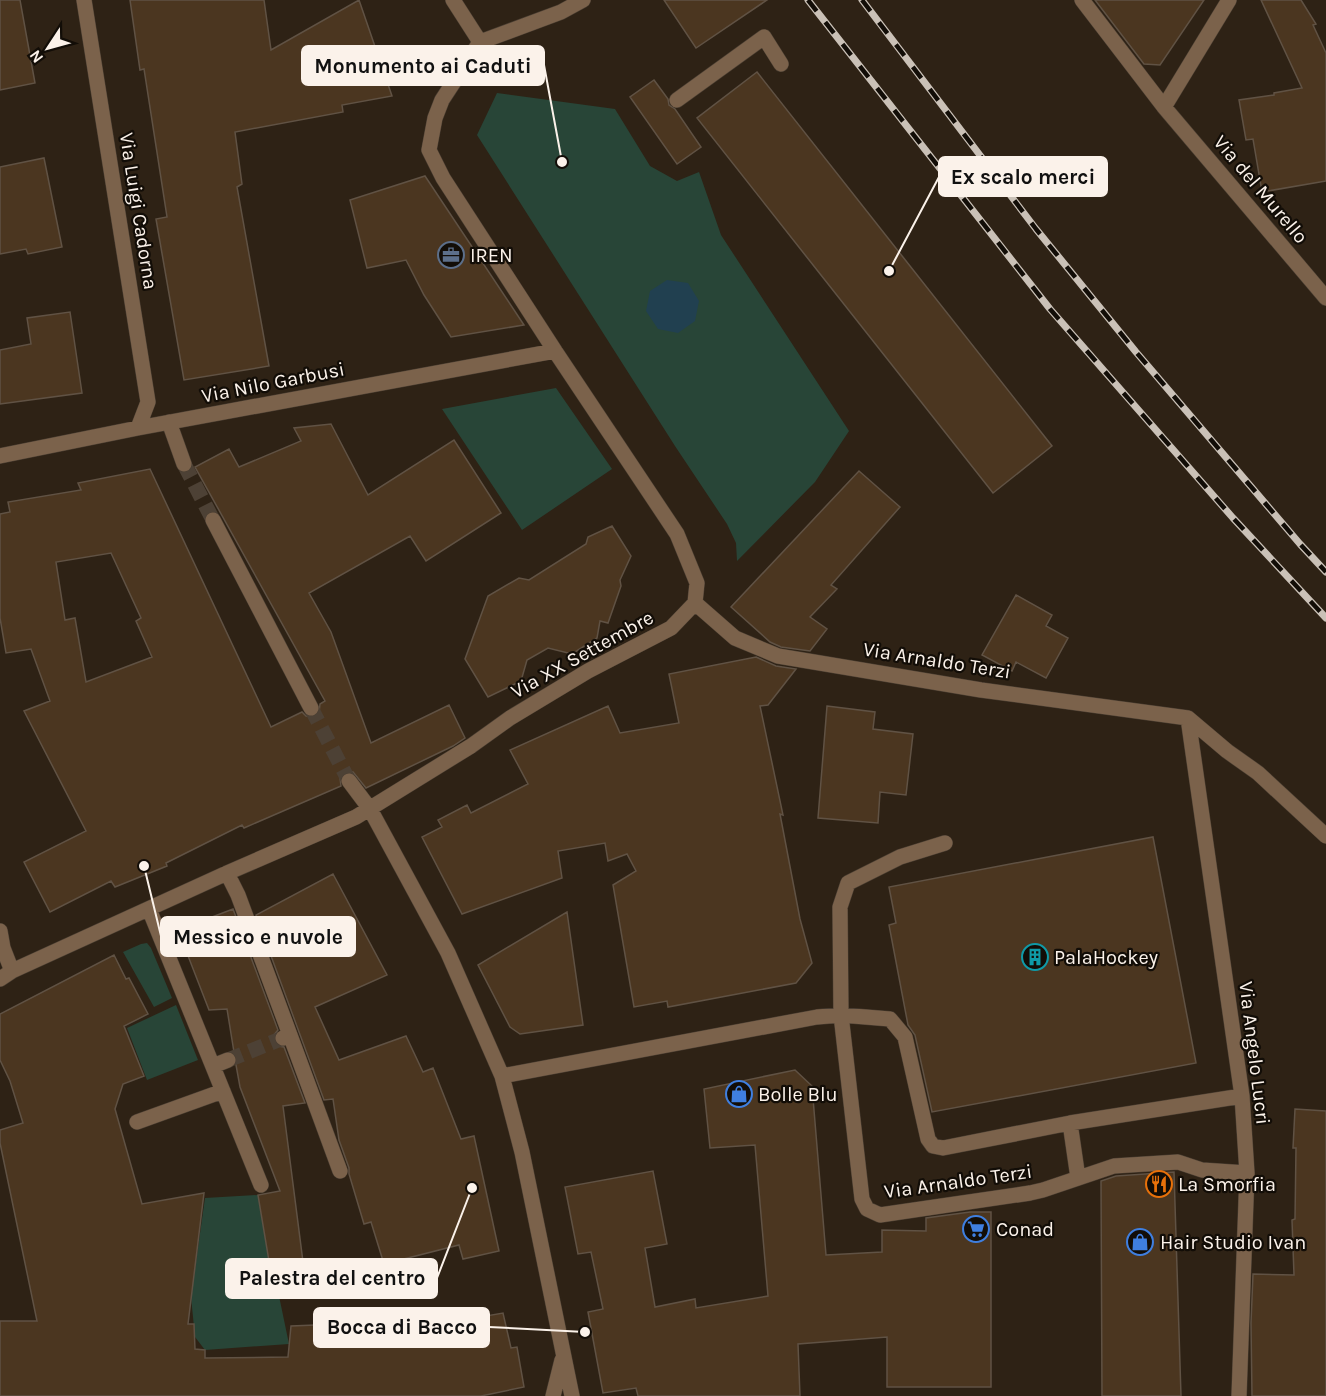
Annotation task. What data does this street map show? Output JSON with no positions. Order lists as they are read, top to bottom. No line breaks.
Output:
{"streets":{"street":["Via del Murello","Via Luigi Cadorna","Via Nilo Garbusi","Via XX Settembre","Via Arnaldo Terzi","Via Angelo Lucri"]},"crossings":[["Via Luigi Cadorna","Via Nilo Garbusi"],["Via XX Settembre","Via Arnaldo Terzi"],["Via Arnaldo Terzi","Via Angelo Lucri"]],"places":{"other":["Monumento ai Caduti","Ex scalo merci","Messico e nuvole","Palestra del centro","Bocca di Bacco"],"office":["IREN"],"building":["PalaHockey"],"shop":["Bolle Blu","Hair Studio Ivan"],"restaurant":["La Smorfia"],"supermarket":["Conad"]},"north":"bottom left"}
